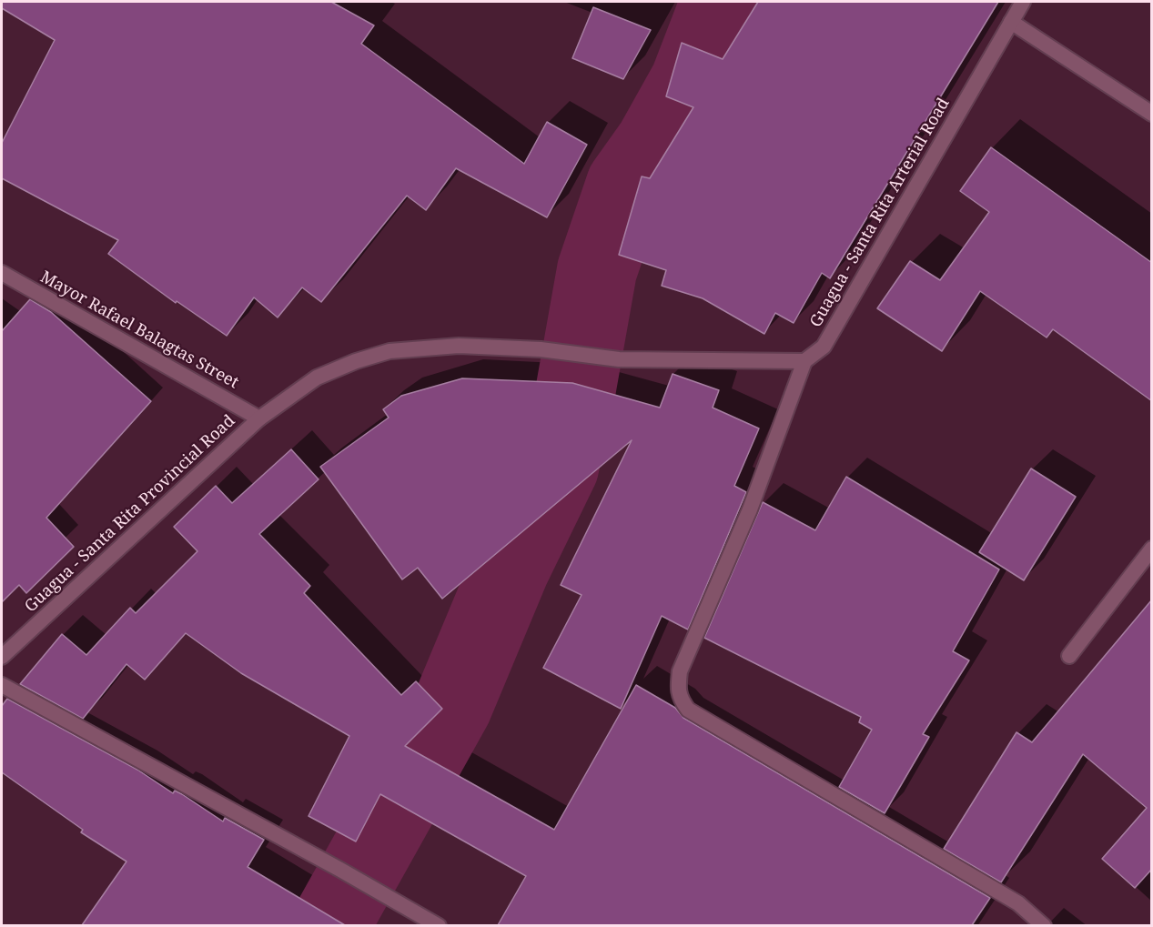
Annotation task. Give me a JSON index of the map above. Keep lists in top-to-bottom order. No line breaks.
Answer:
{"streets":{"street":["Guagua - Santa Rita Arterial Road","Mayor Rafael Balagtas Street","Guagua - Santa Rita Provincial Road"]},"crossings":[["Guagua - Santa Rita Arterial Road","Guagua - Santa Rita Provincial Road"],["Mayor Rafael Balagtas Street","Guagua - Santa Rita Provincial Road"]]}
